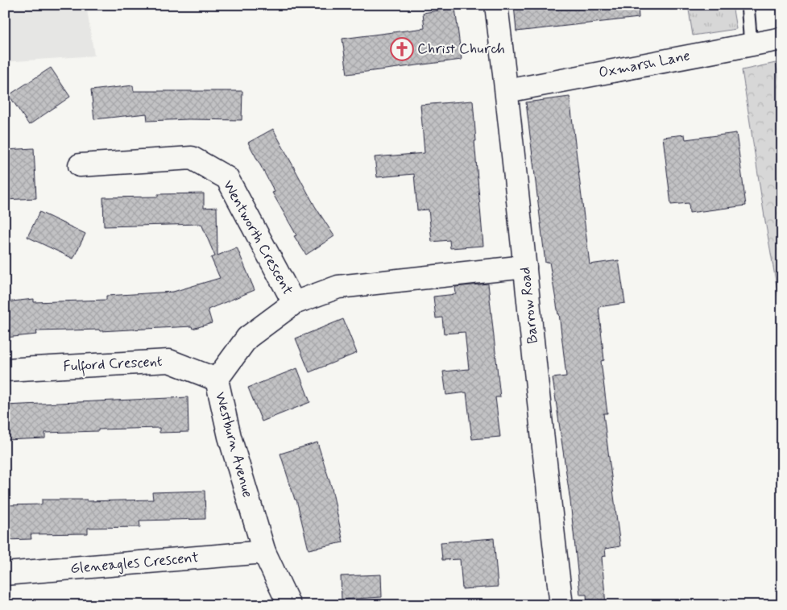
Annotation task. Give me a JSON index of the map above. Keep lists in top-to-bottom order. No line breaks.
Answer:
{"streets":{"street":["Oxmarsh Lane","Wentworth Crescent","Barrow Road","Fulford Crescent","Westburn Avenue","Gleneagles Crescent"]},"crossings":[["Oxmarsh Lane","Barrow Road"],["Wentworth Crescent","Westburn Avenue"],["Barrow Road","Westburn Avenue"],["Fulford Crescent","Westburn Avenue"],["Westburn Avenue","Gleneagles Crescent"]],"places":{"church":["Christ Church"]}}
